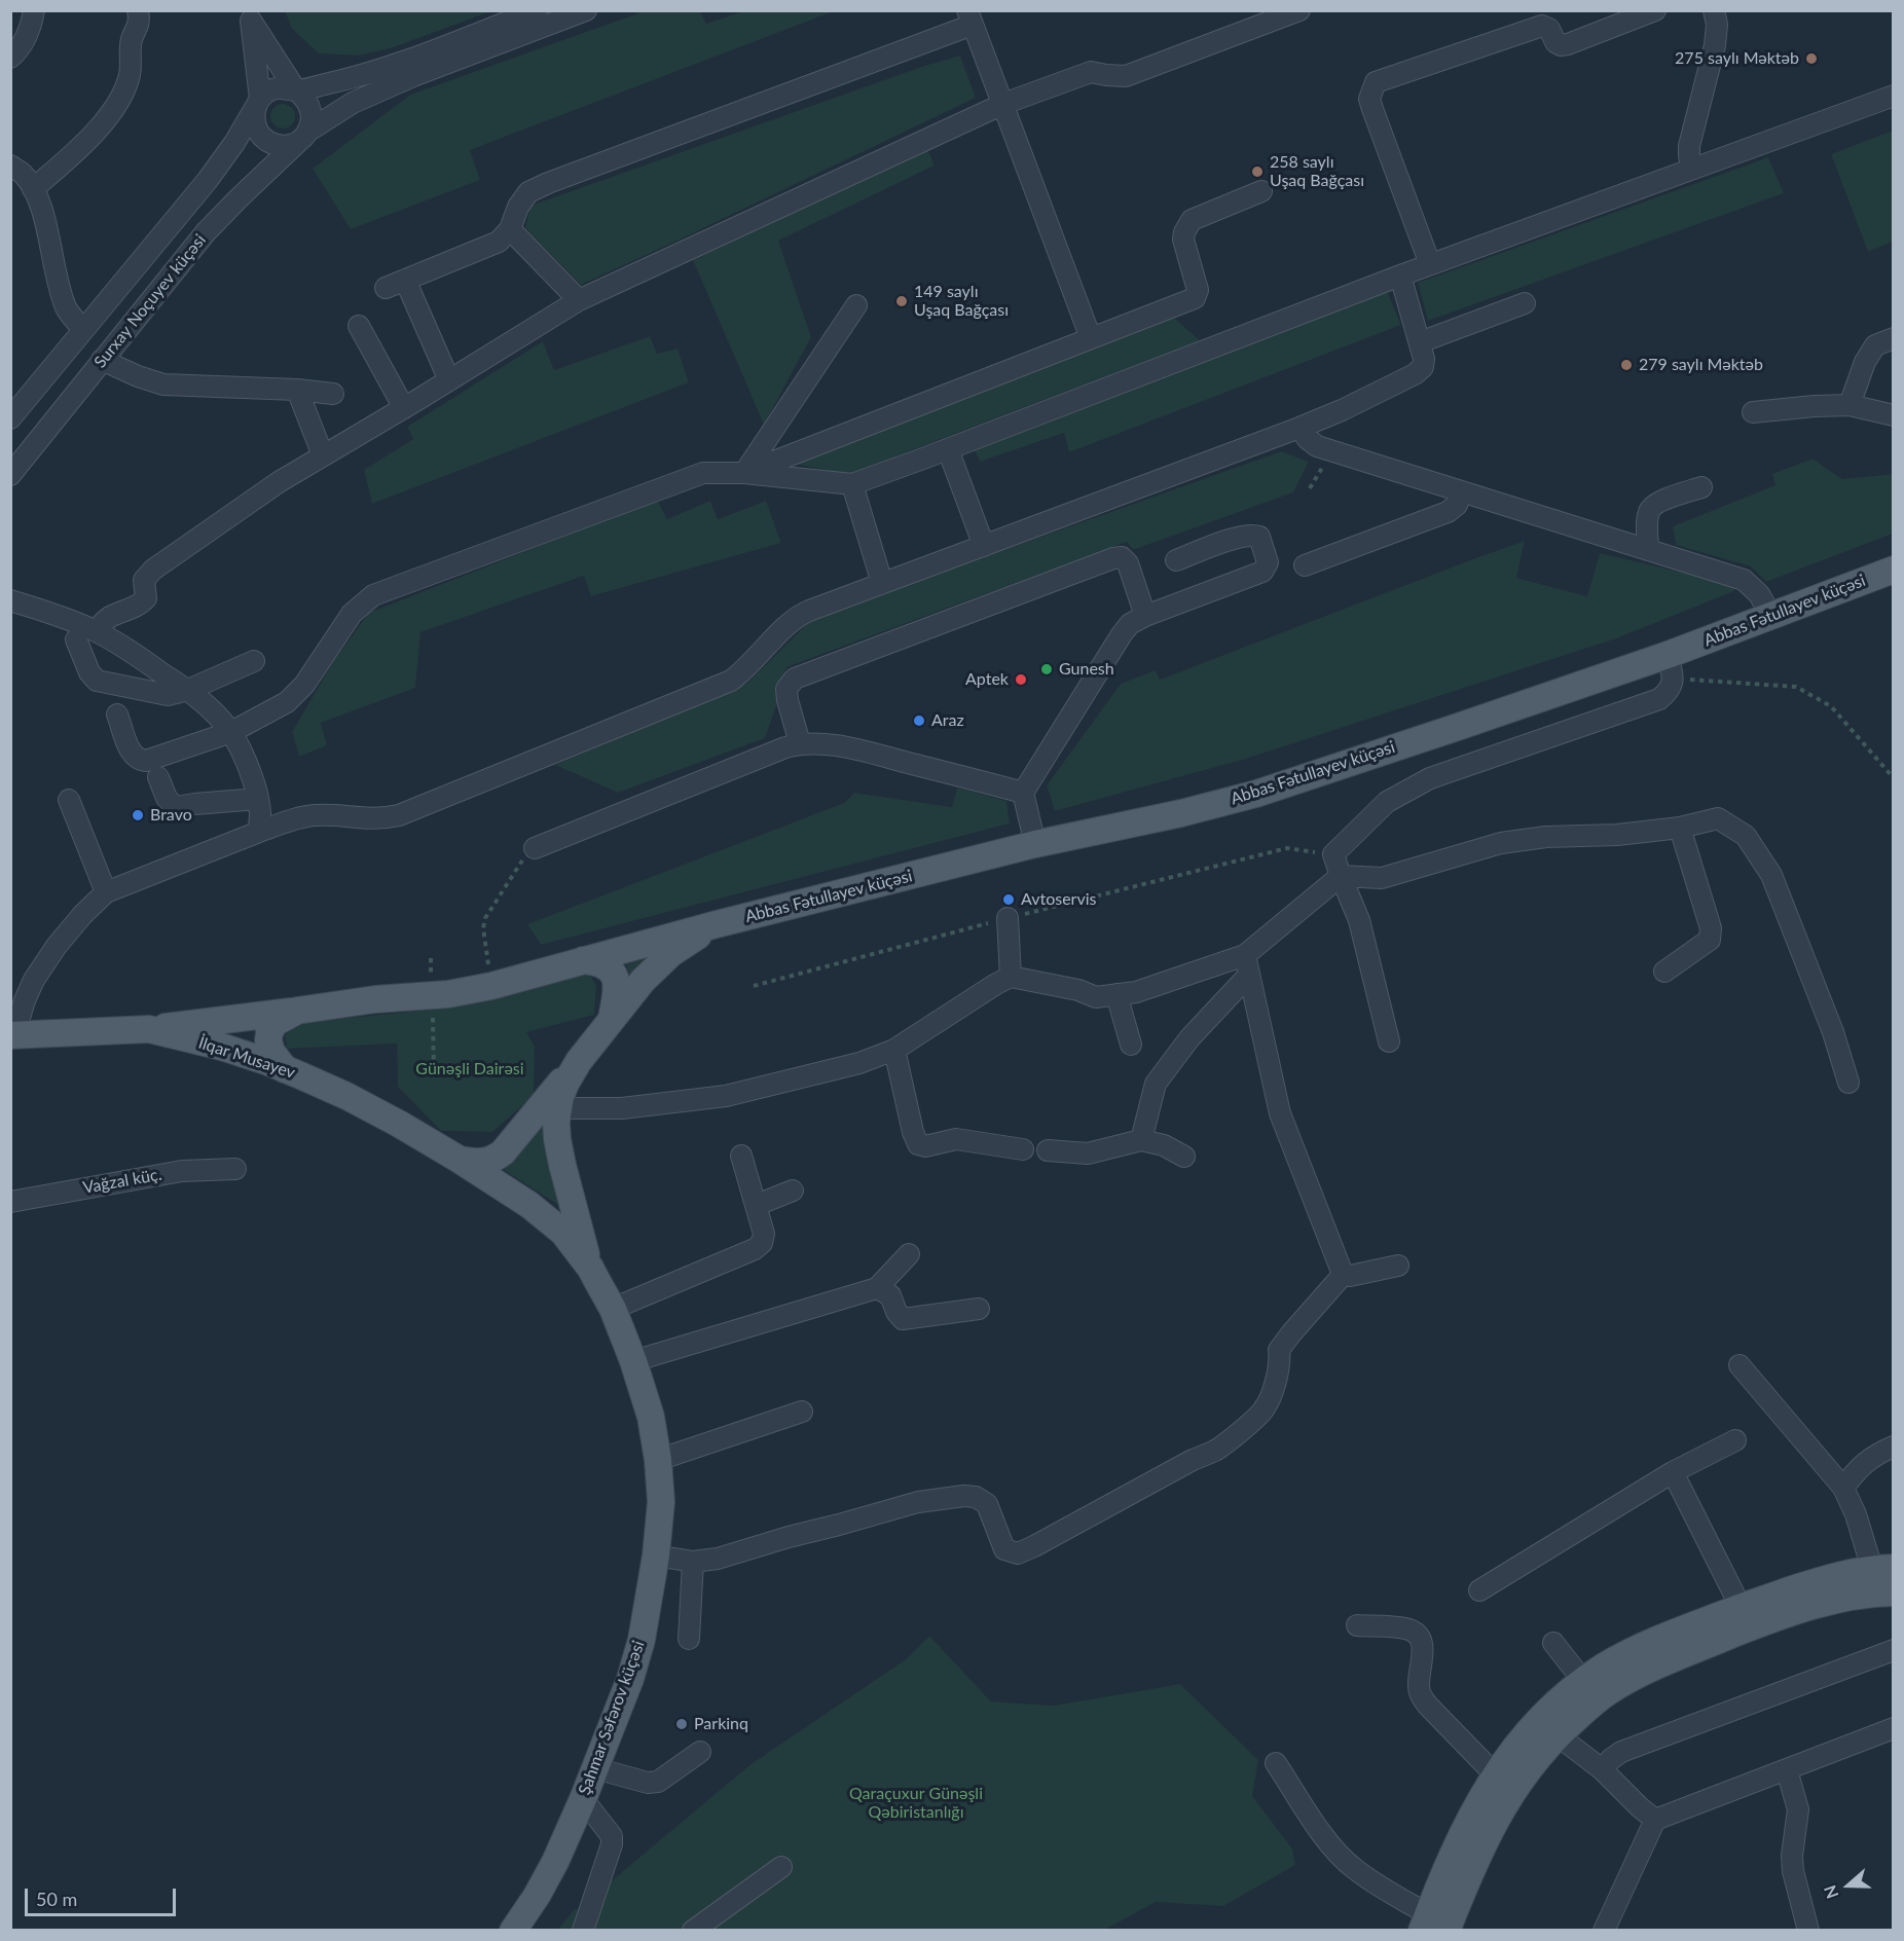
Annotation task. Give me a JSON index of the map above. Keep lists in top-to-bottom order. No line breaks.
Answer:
{"streets":{"main road":["Abbas Fətullayev küçəsi","İlqar Musayev","Şahmar Səfərov küçəsi"],"street":["Surxay Noçuyev küçəsi","Vağzal küç."]},"crossings":[["Abbas Fətullayev küçəsi","İlqar Musayev"],["İlqar Musayev","Şahmar Səfərov küçəsi"]],"parks":["Günəşli Dairəsi","Qaraçuxur Günəşli Qəbiristanlığı"],"places":["275 saylı Məktəb","258 saylı Uşaq Bağçası","149 saylı Uşaq Bağçası","279 saylı Məktəb","Gunesh","Aptek","Araz","Bravo","Avtoservis","Parkinq"],"scale_bar":"50 m","north":"left"}
